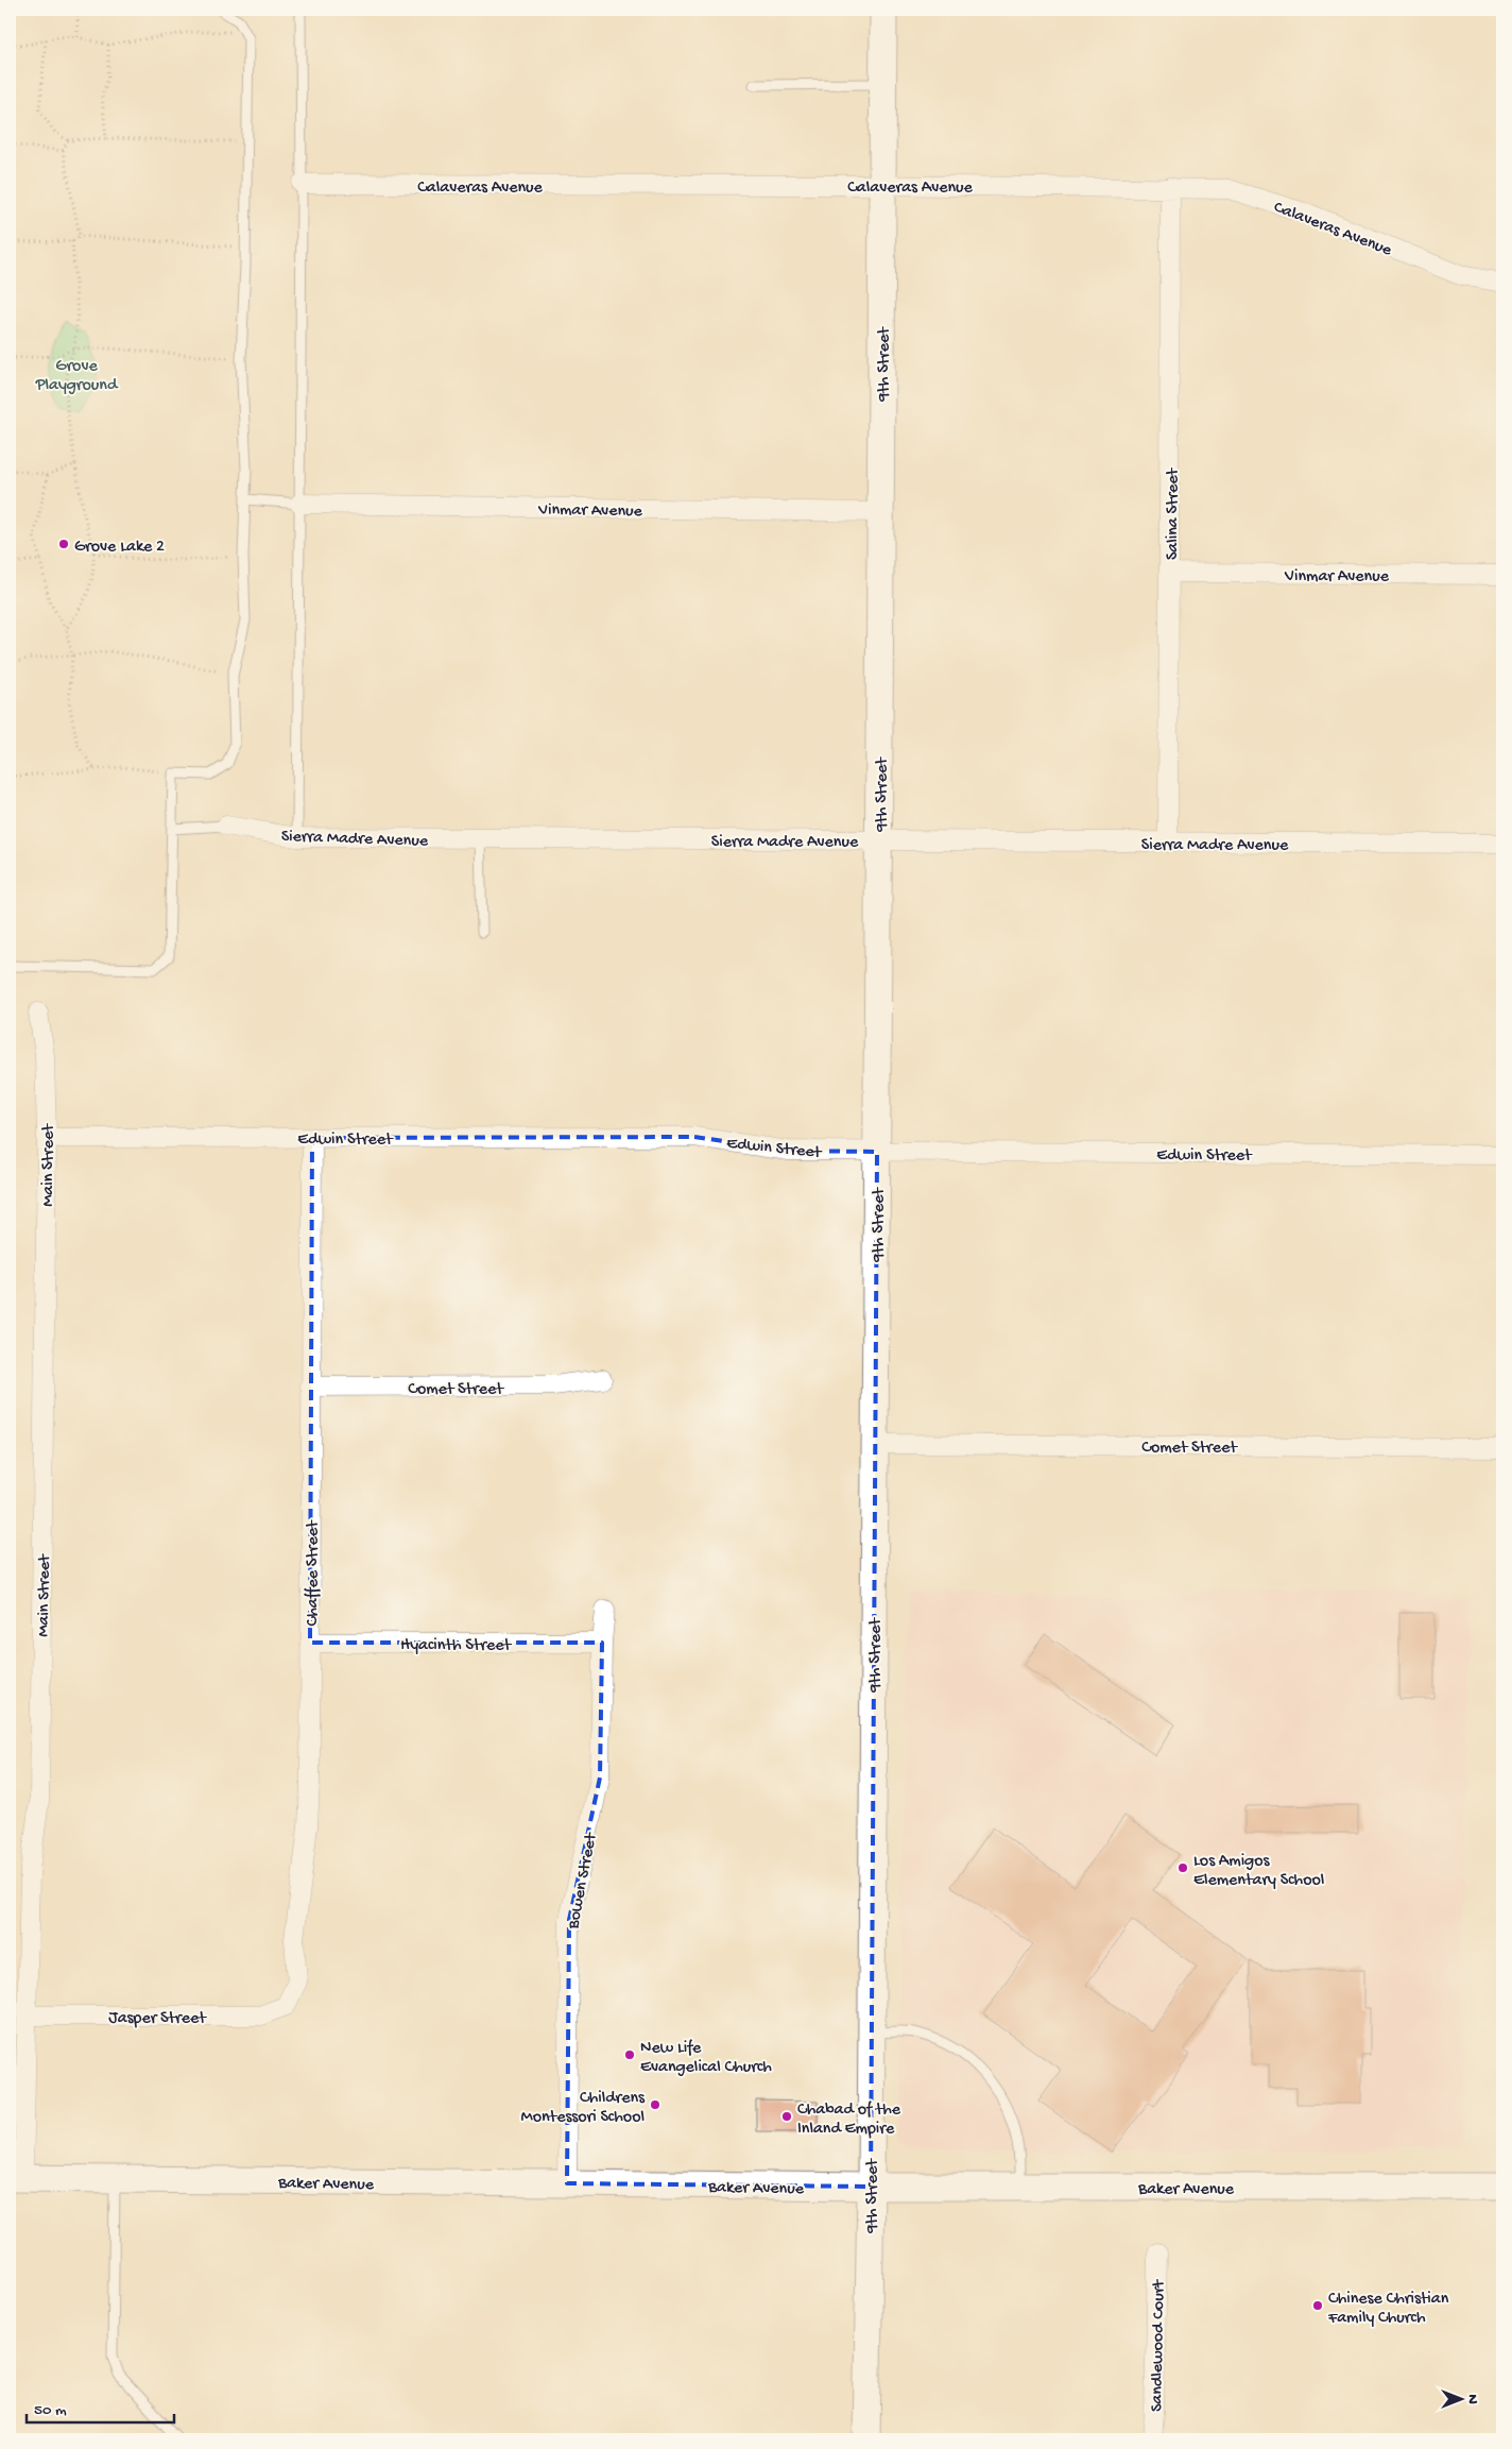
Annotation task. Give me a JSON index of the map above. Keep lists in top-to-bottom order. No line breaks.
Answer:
{"streets":{"street":["Calaveras Avenue","9th Street","Vinmar Avenue","Salina Street","Sierra Madre Avenue","Edwin Street","Main Street","Comet Street","Chaffee Street","Hyacinth Street","Bowen Street","Jasper Street","Baker Avenue","Sandlewood Court"]},"crossings":[["Calaveras Avenue","9th Street"],["Calaveras Avenue","Salina Street"],["9th Street","Vinmar Avenue"],["9th Street","Sierra Madre Avenue"],["9th Street","Edwin Street"],["9th Street","Comet Street"],["9th Street","Baker Avenue"],["Vinmar Avenue","Salina Street"],["Salina Street","Sierra Madre Avenue"],["Edwin Street","Main Street"],["Edwin Street","Chaffee Street"],["Main Street","Jasper Street"],["Main Street","Baker Avenue"],["Comet Street","Chaffee Street"],["Chaffee Street","Hyacinth Street"],["Chaffee Street","Jasper Street"],["Hyacinth Street","Bowen Street"],["Bowen Street","Baker Avenue"]],"parks":["Grove Playground"],"places":["Grove Lake 2","Los Amigos Elementary School","New Life Evangelical Church","Childrens Montessori School","Chabad of the Inland Empire","Chinese Christian Family Church"],"scale_bar":"50 m","north":"right"}
